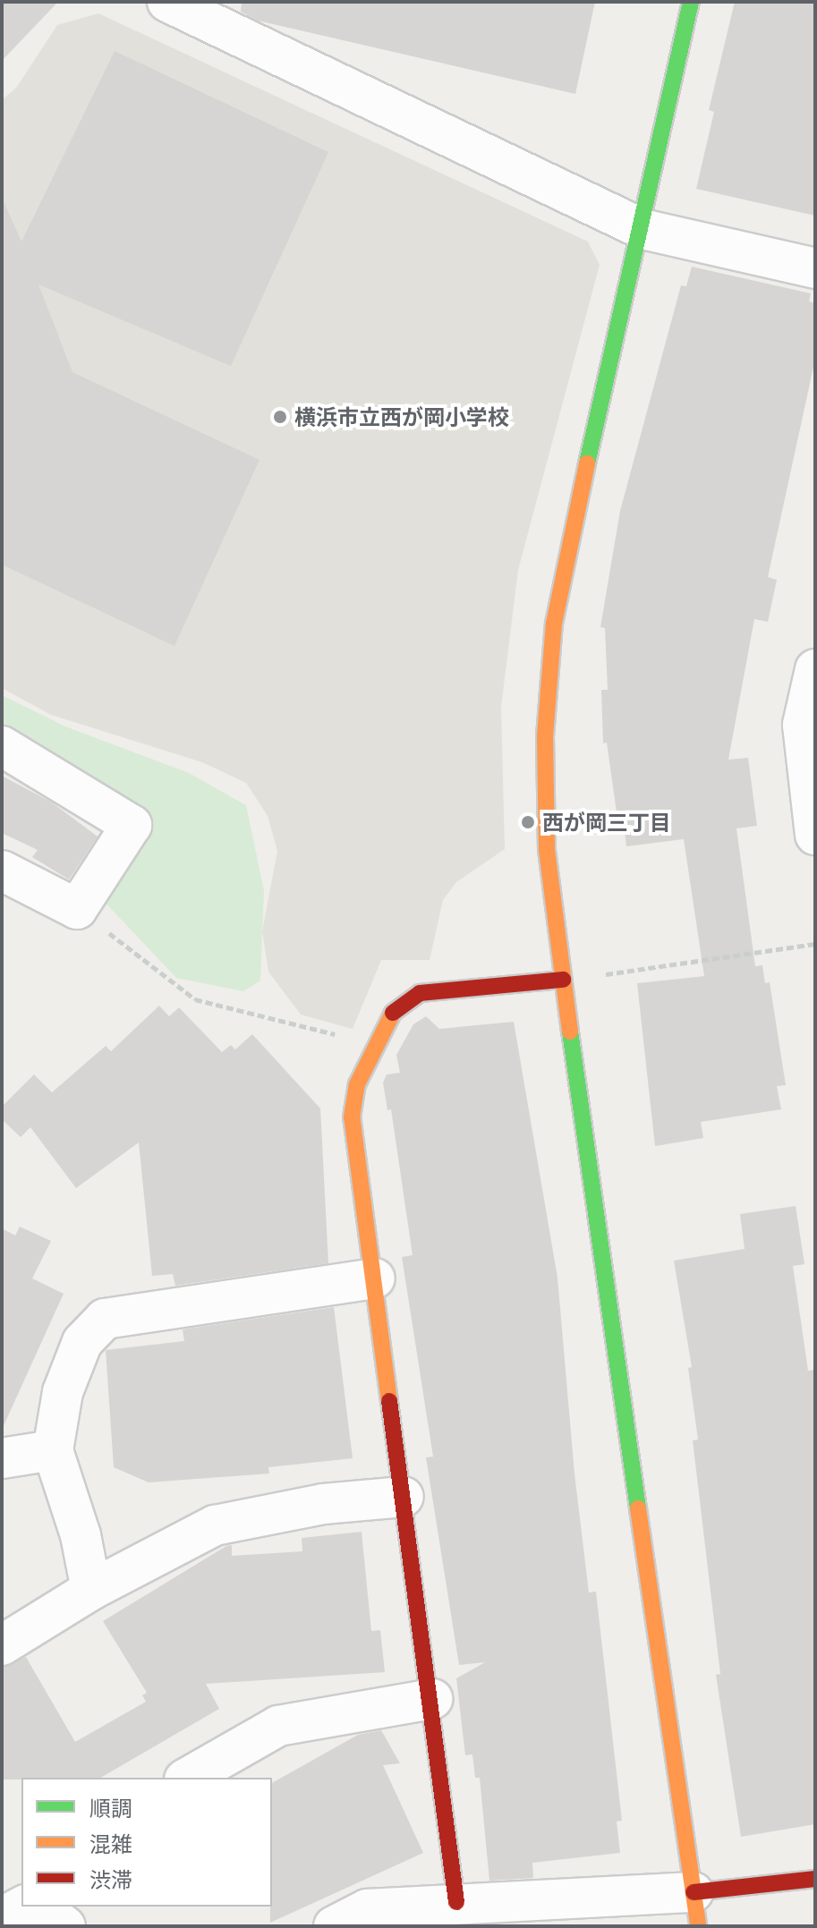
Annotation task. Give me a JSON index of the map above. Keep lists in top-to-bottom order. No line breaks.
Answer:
{"places":["横浜市立西が岡小学校","西が岡三丁目"],"legend":["順調","混雑","渋滞"]}
